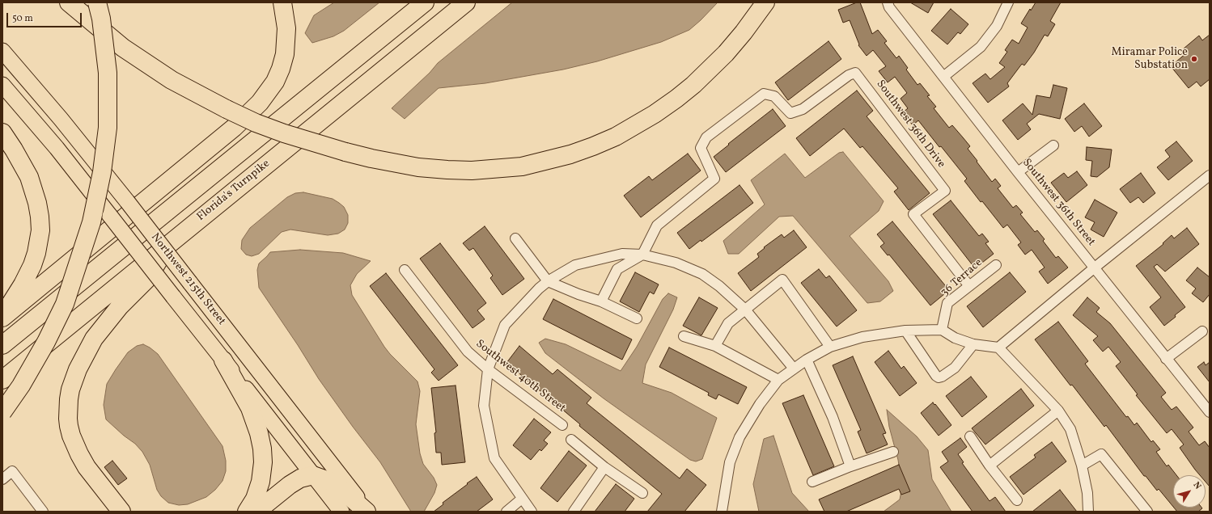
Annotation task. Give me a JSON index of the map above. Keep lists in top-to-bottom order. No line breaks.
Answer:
{"streets":{"highway":["Florida's Turnpike"],"main road":["Northwest 215th Street"],"street":["Southwest 36th Drive","Southwest 36th Street","36 Terrace","Southwest 40th Street"]},"crossings":[["Southwest 36th Drive","36 Terrace"]],"places":["Miramar Police Substation"],"scale_bar":"50 m","north":"top right"}
